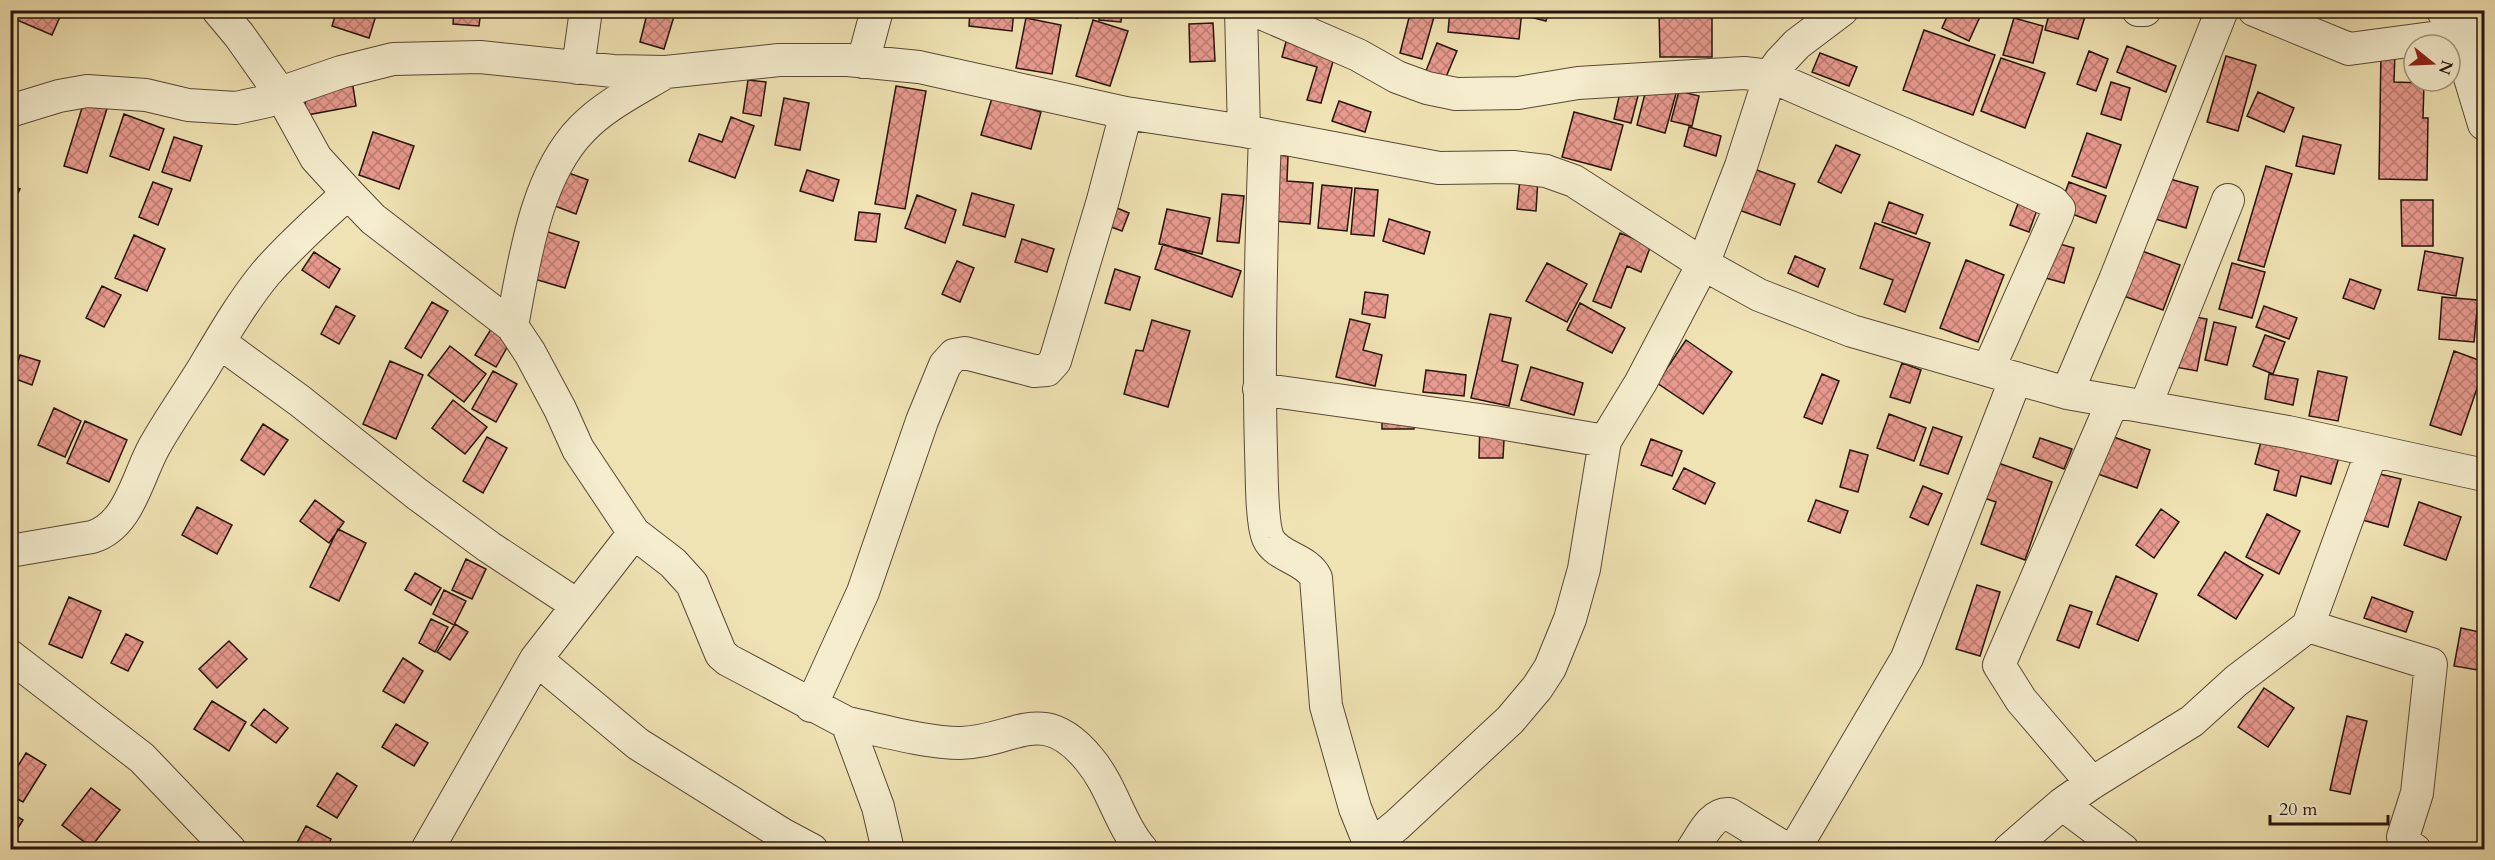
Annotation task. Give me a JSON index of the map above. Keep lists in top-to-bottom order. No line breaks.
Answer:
{"scale_bar":"20 m","north":"right"}
